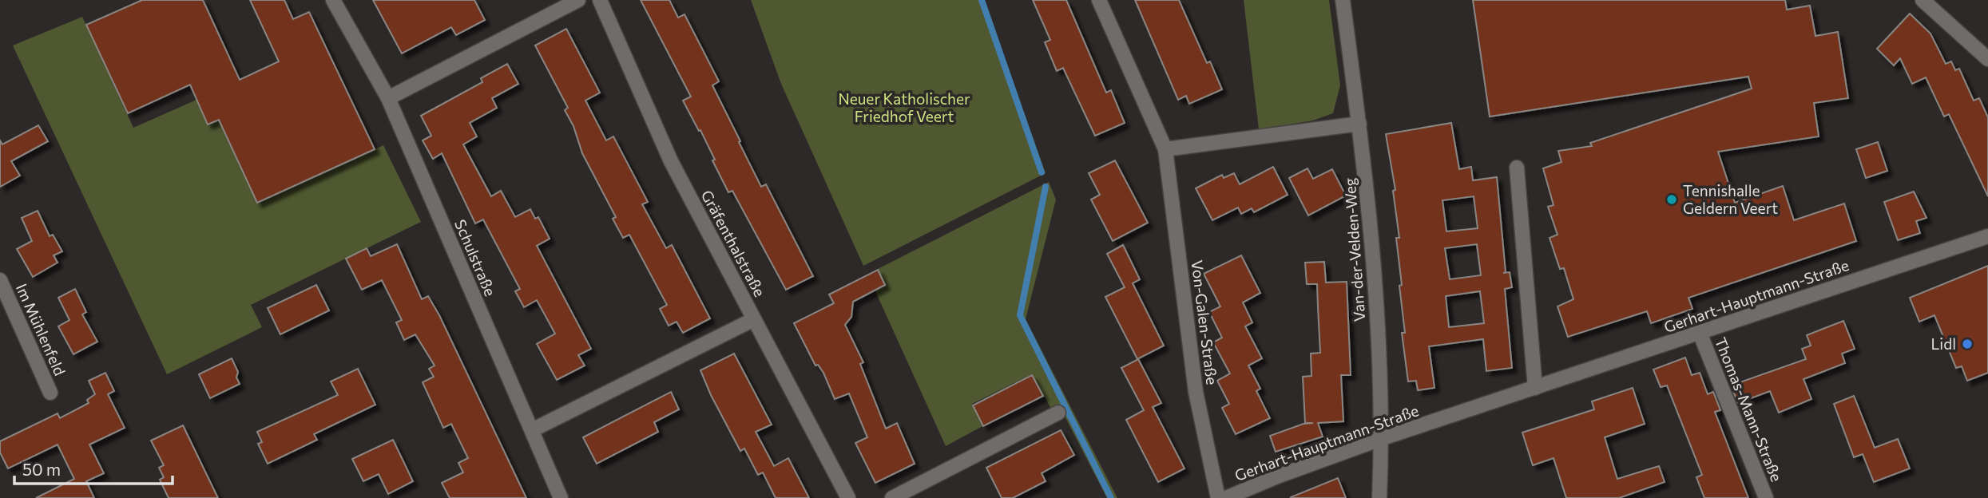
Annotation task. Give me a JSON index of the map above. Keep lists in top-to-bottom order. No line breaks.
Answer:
{"streets":{"street":["Gräfenthalstraße","Van-der-Velden-Weg","Schulstraße","Gerhart-Hauptmann-Straße","Von-Galen-Straße","Im Mühlenfeld","Thomas-Mann-Straße"]},"crossings":[["Van-der-Velden-Weg","Gerhart-Hauptmann-Straße"],["Gerhart-Hauptmann-Straße","Thomas-Mann-Straße"]],"parks":["Neuer Katholischer Friedhof Veert"],"places":["Tennishalle Geldern Veert","Lidl"],"scale_bar":"50 m"}
